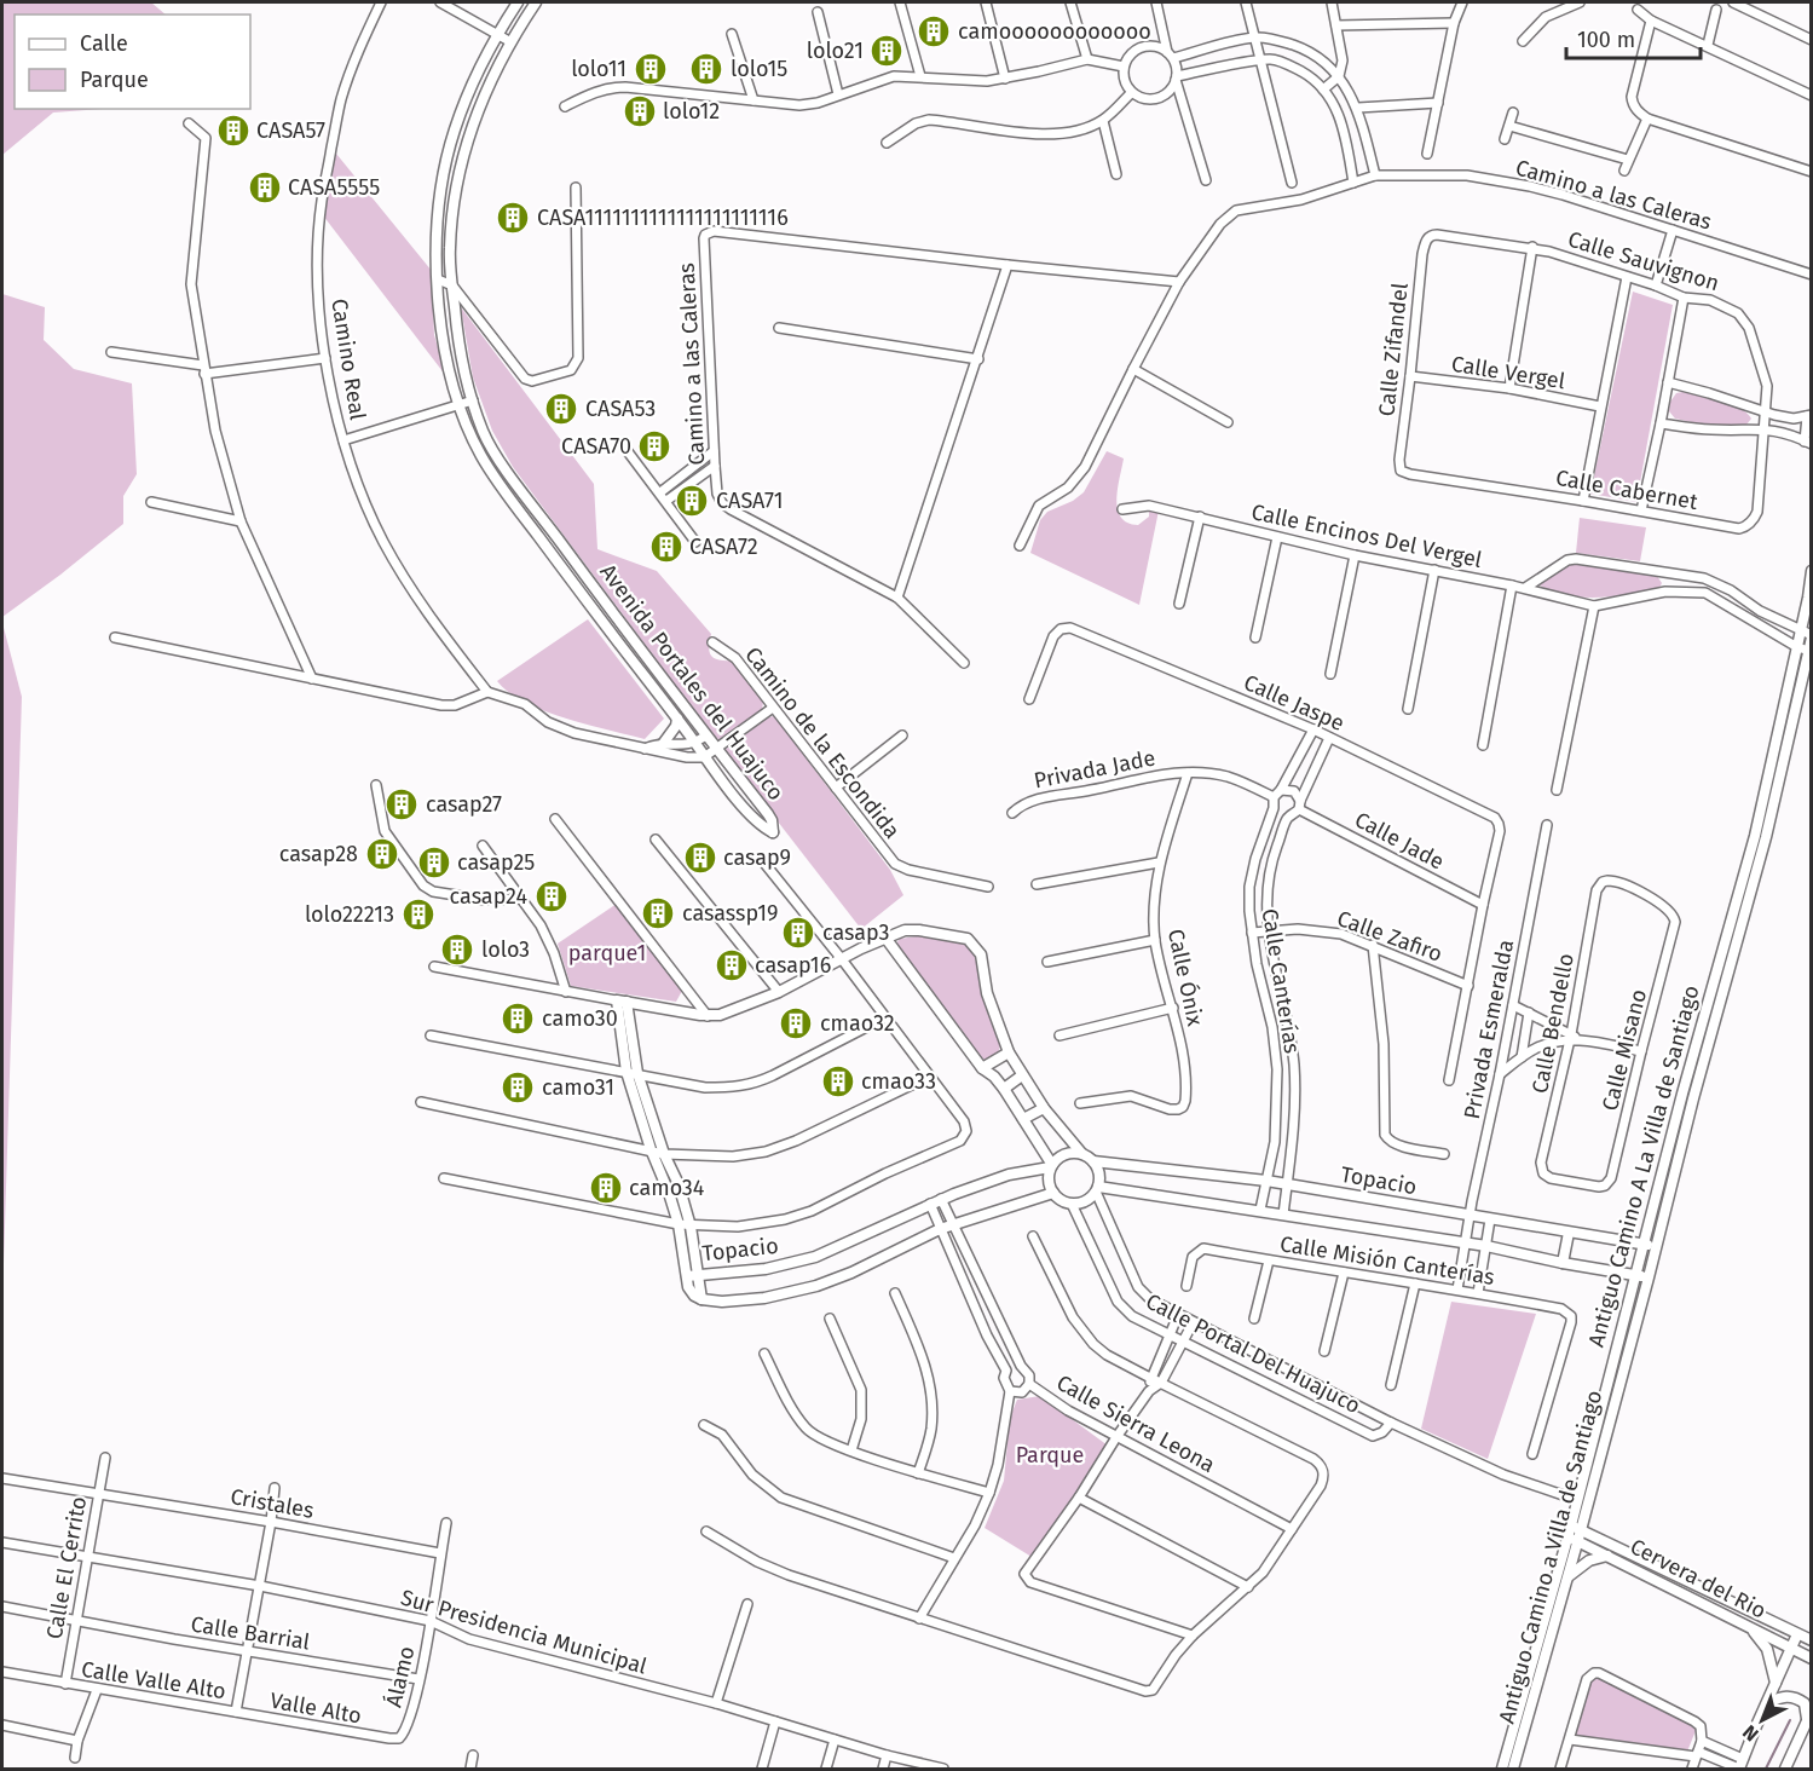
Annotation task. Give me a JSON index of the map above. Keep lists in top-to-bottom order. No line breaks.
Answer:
{"streets":{"street":["Camino a las Caleras","Calle Sauvignon","Calle Zifandel","Camino Real","Calle Vergel","Calle Cabernet","Calle Encinos Del Vergel","Avenida Portales del Huajuco","Calle Jaspe","Camino de la Escondida","Privada Jade","Calle Jade","Calle Zafiro","Calle Ónix","Calle Canterías","Calle Bendello","Privada Esmeralda","Calle Misano","Antiguo Camino A La Villa de Santiago","Topacio","Calle Misión Canterías","Calle Portal Del Huajuco","Calle Sierra Leona","Cristales","Antiguo Camino a Villa de Santiago","Calle El Cerrito","Cervera del Rio","Sur Presidencia Municipal","Calle Barrial","Álamo","Calle Valle Alto","Valle Alto"]},"crossings":[["Calle Sauvignon","Calle Zifandel"],["Calle Sauvignon","Calle Cabernet"],["Calle Zifandel","Calle Vergel"],["Calle Zifandel","Calle Cabernet"],["Calle Encinos Del Vergel","Antiguo Camino A La Villa de Santiago"],["Calle Encinos Del Vergel","Antiguo Camino a Villa de Santiago"],["Calle Jaspe","Calle Jade"],["Calle Jaspe","Calle Canterías"],["Privada Jade","Calle Jade"],["Privada Jade","Calle Ónix"],["Calle Jade","Calle Ónix"],["Calle Jade","Calle Canterías"],["Calle Zafiro","Calle Canterías"],["Calle Canterías","Topacio"],["Calle Bendello","Calle Misano"],["Privada Esmeralda","Topacio"],["Privada Esmeralda","Calle Misión Canterías"],["Antiguo Camino A La Villa de Santiago","Topacio"],["Antiguo Camino A La Villa de Santiago","Calle Portal Del Huajuco"],["Antiguo Camino A La Villa de Santiago","Antiguo Camino a Villa de Santiago"],["Antiguo Camino A La Villa de Santiago","Cervera del Rio"],["Topacio","Calle Portal Del Huajuco"],["Topacio","Calle Sierra Leona"],["Topacio","Antiguo Camino a Villa de Santiago"],["Cristales","Calle El Cerrito"],["Cristales","Álamo"],["Antiguo Camino a Villa de Santiago","Cervera del Rio"],["Calle El Cerrito","Sur Presidencia Municipal"],["Calle El Cerrito","Calle Barrial"],["Calle El Cerrito","Calle Valle Alto"],["Sur Presidencia Municipal","Álamo"],["Calle Barrial","Álamo"],["Álamo","Valle Alto"],["Calle Valle Alto","Valle Alto"]],"parks":["parque1","Parque"],"places":{"building":["camoooooooooooo","lolo21","lolo11","lolo15","lolo12","CASA57","CASA5555","CASA1111111111111111111116","CASA53","CASA70","CASA71","CASA72","casap27","casap28","casap9","casap25","casap24","casassp19","lolo22213","casap3","lolo3","casap16","camo30","cmao32","cmao33","camo31","camo34"]},"legend":["Calle","Parque"],"scale_bar":"100 m","north":"bottom left"}
